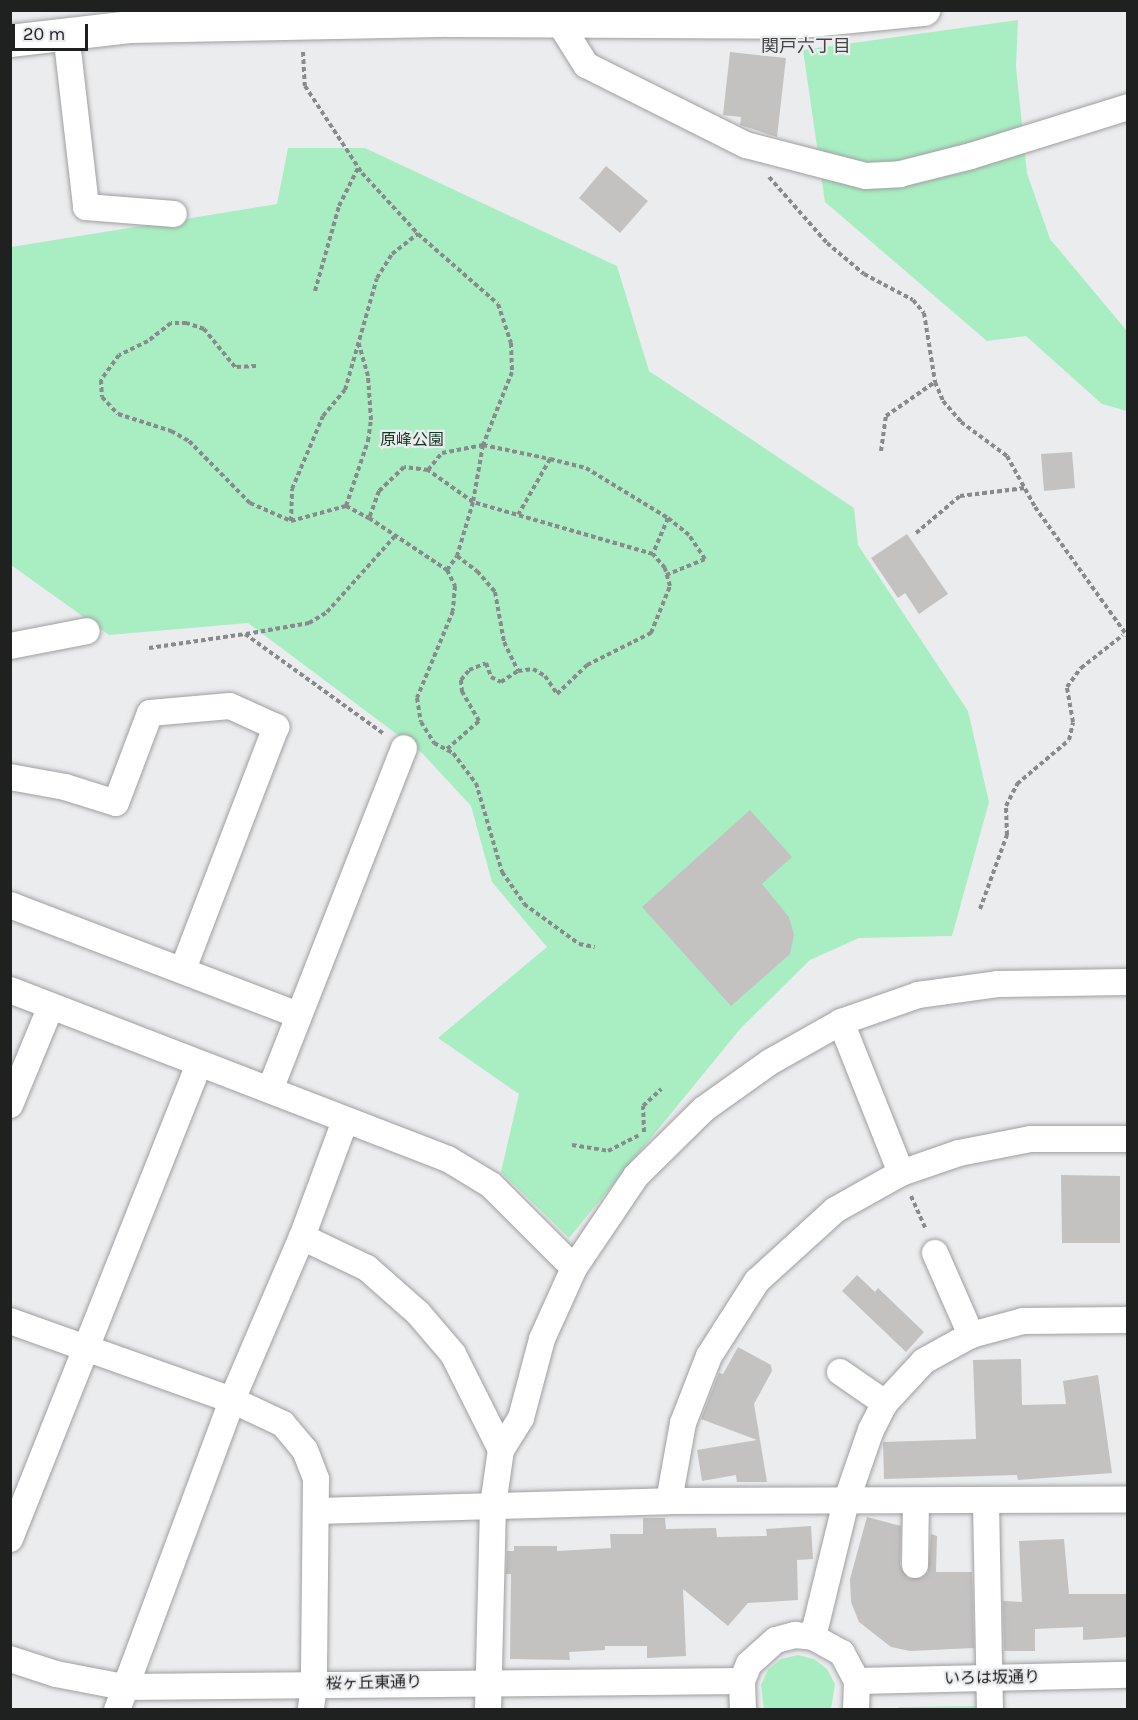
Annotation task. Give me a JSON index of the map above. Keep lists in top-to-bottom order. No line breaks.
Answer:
{"streets":{"street":["いろは坂通り","桜ヶ丘東通り"]},"districts":["関戸六丁目"],"parks":["原峰公園"],"scale_bar":"20 m"}
